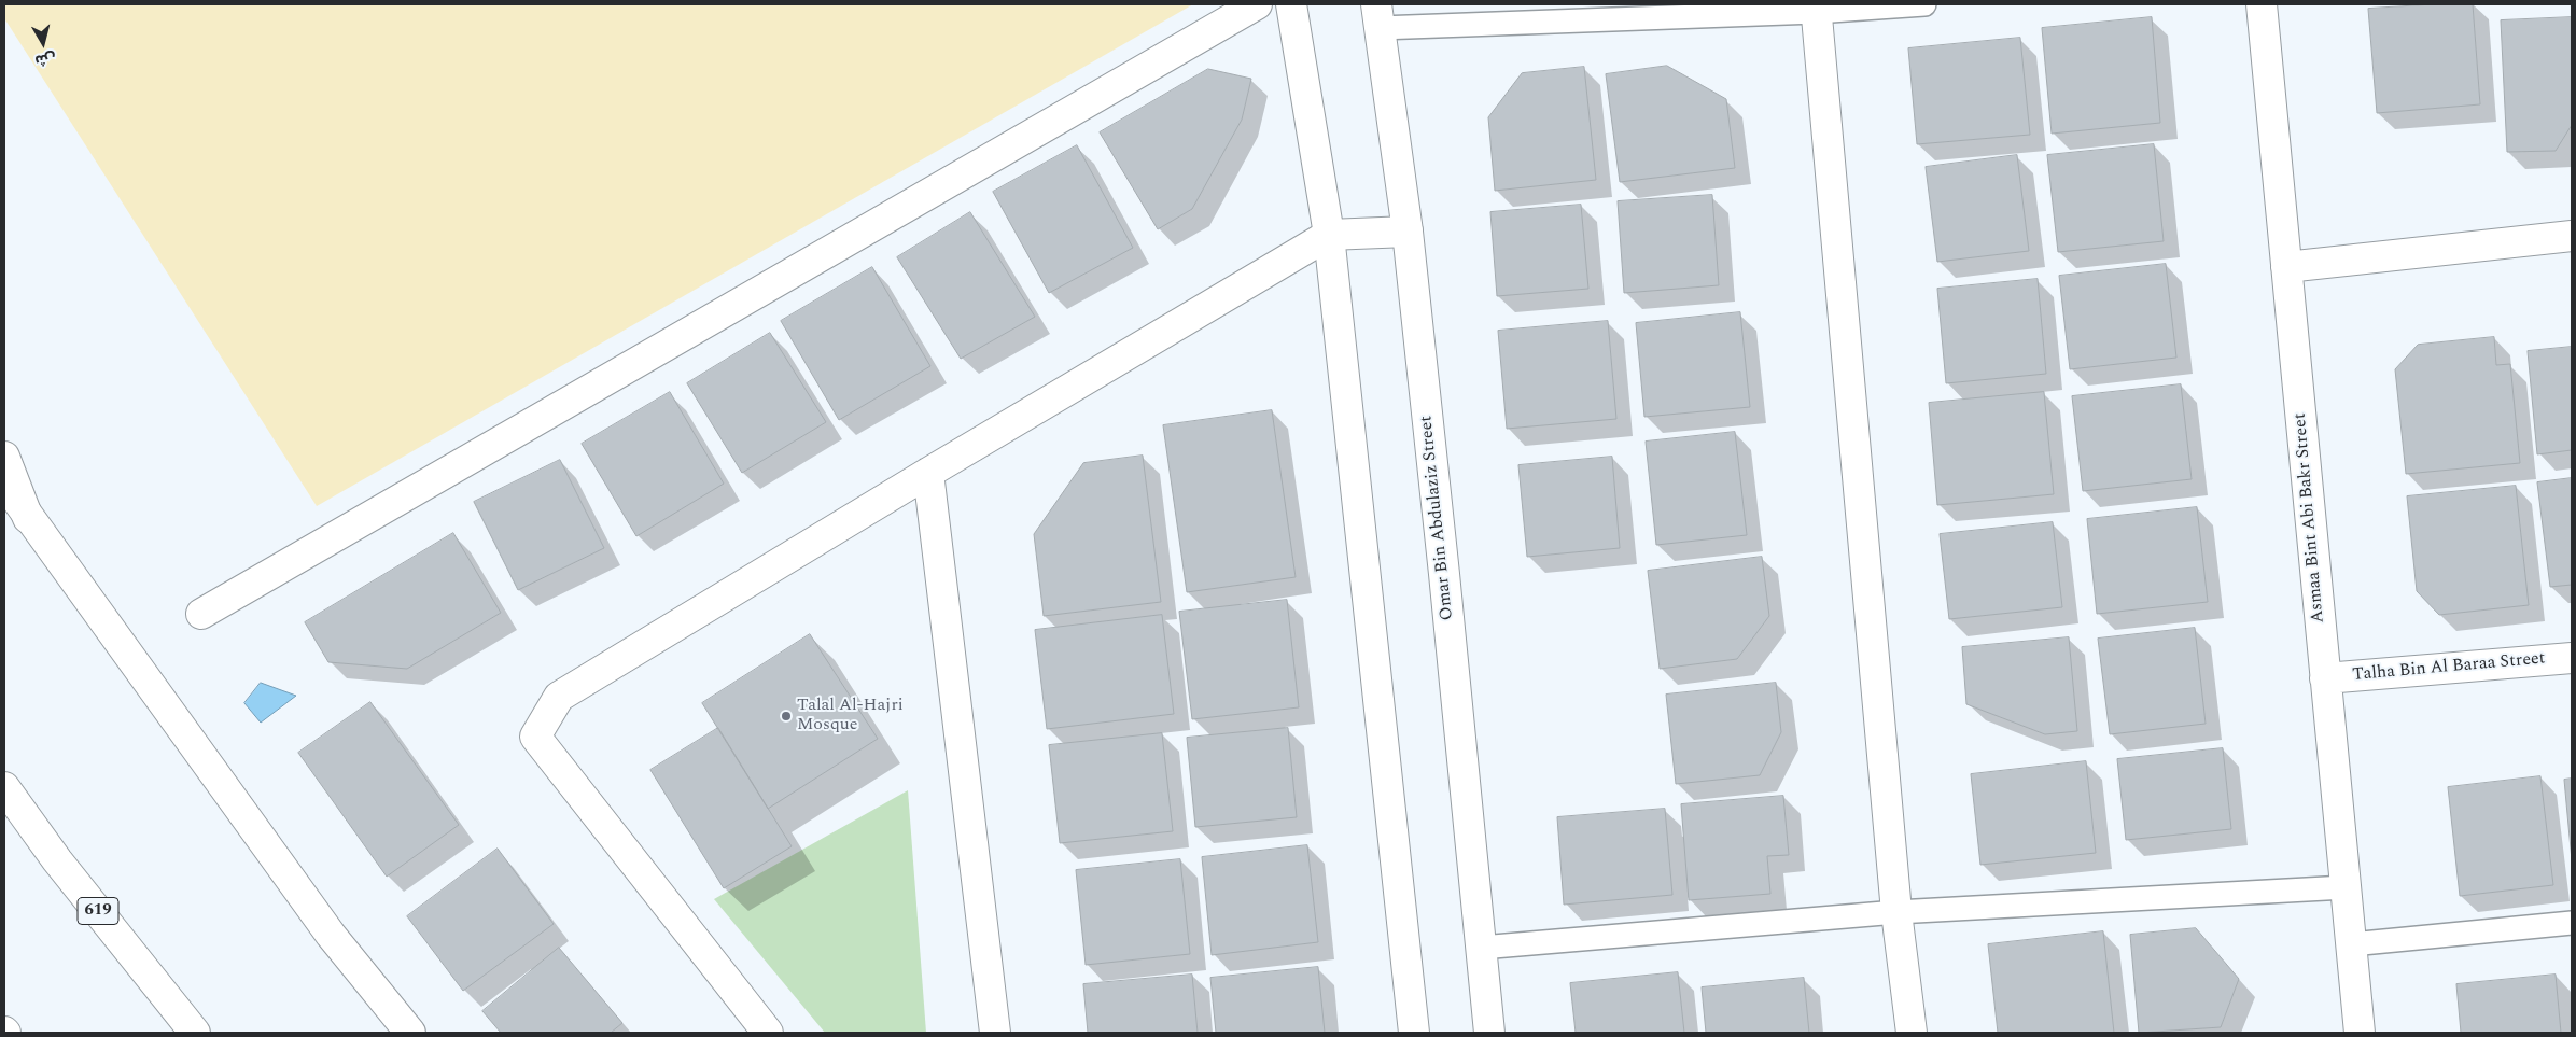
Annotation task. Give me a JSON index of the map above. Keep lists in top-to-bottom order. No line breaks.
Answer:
{"streets":{"main road":["Omar Bin Abdulaziz Street","Asmaa Bint Abi Bakr Street","Talha Bin Al Baraa Street","619"]},"crossings":[["Asmaa Bint Abi Bakr Street","Talha Bin Al Baraa Street"]],"places":["Talal Al-Hajri Mosque"],"north":"bottom"}
